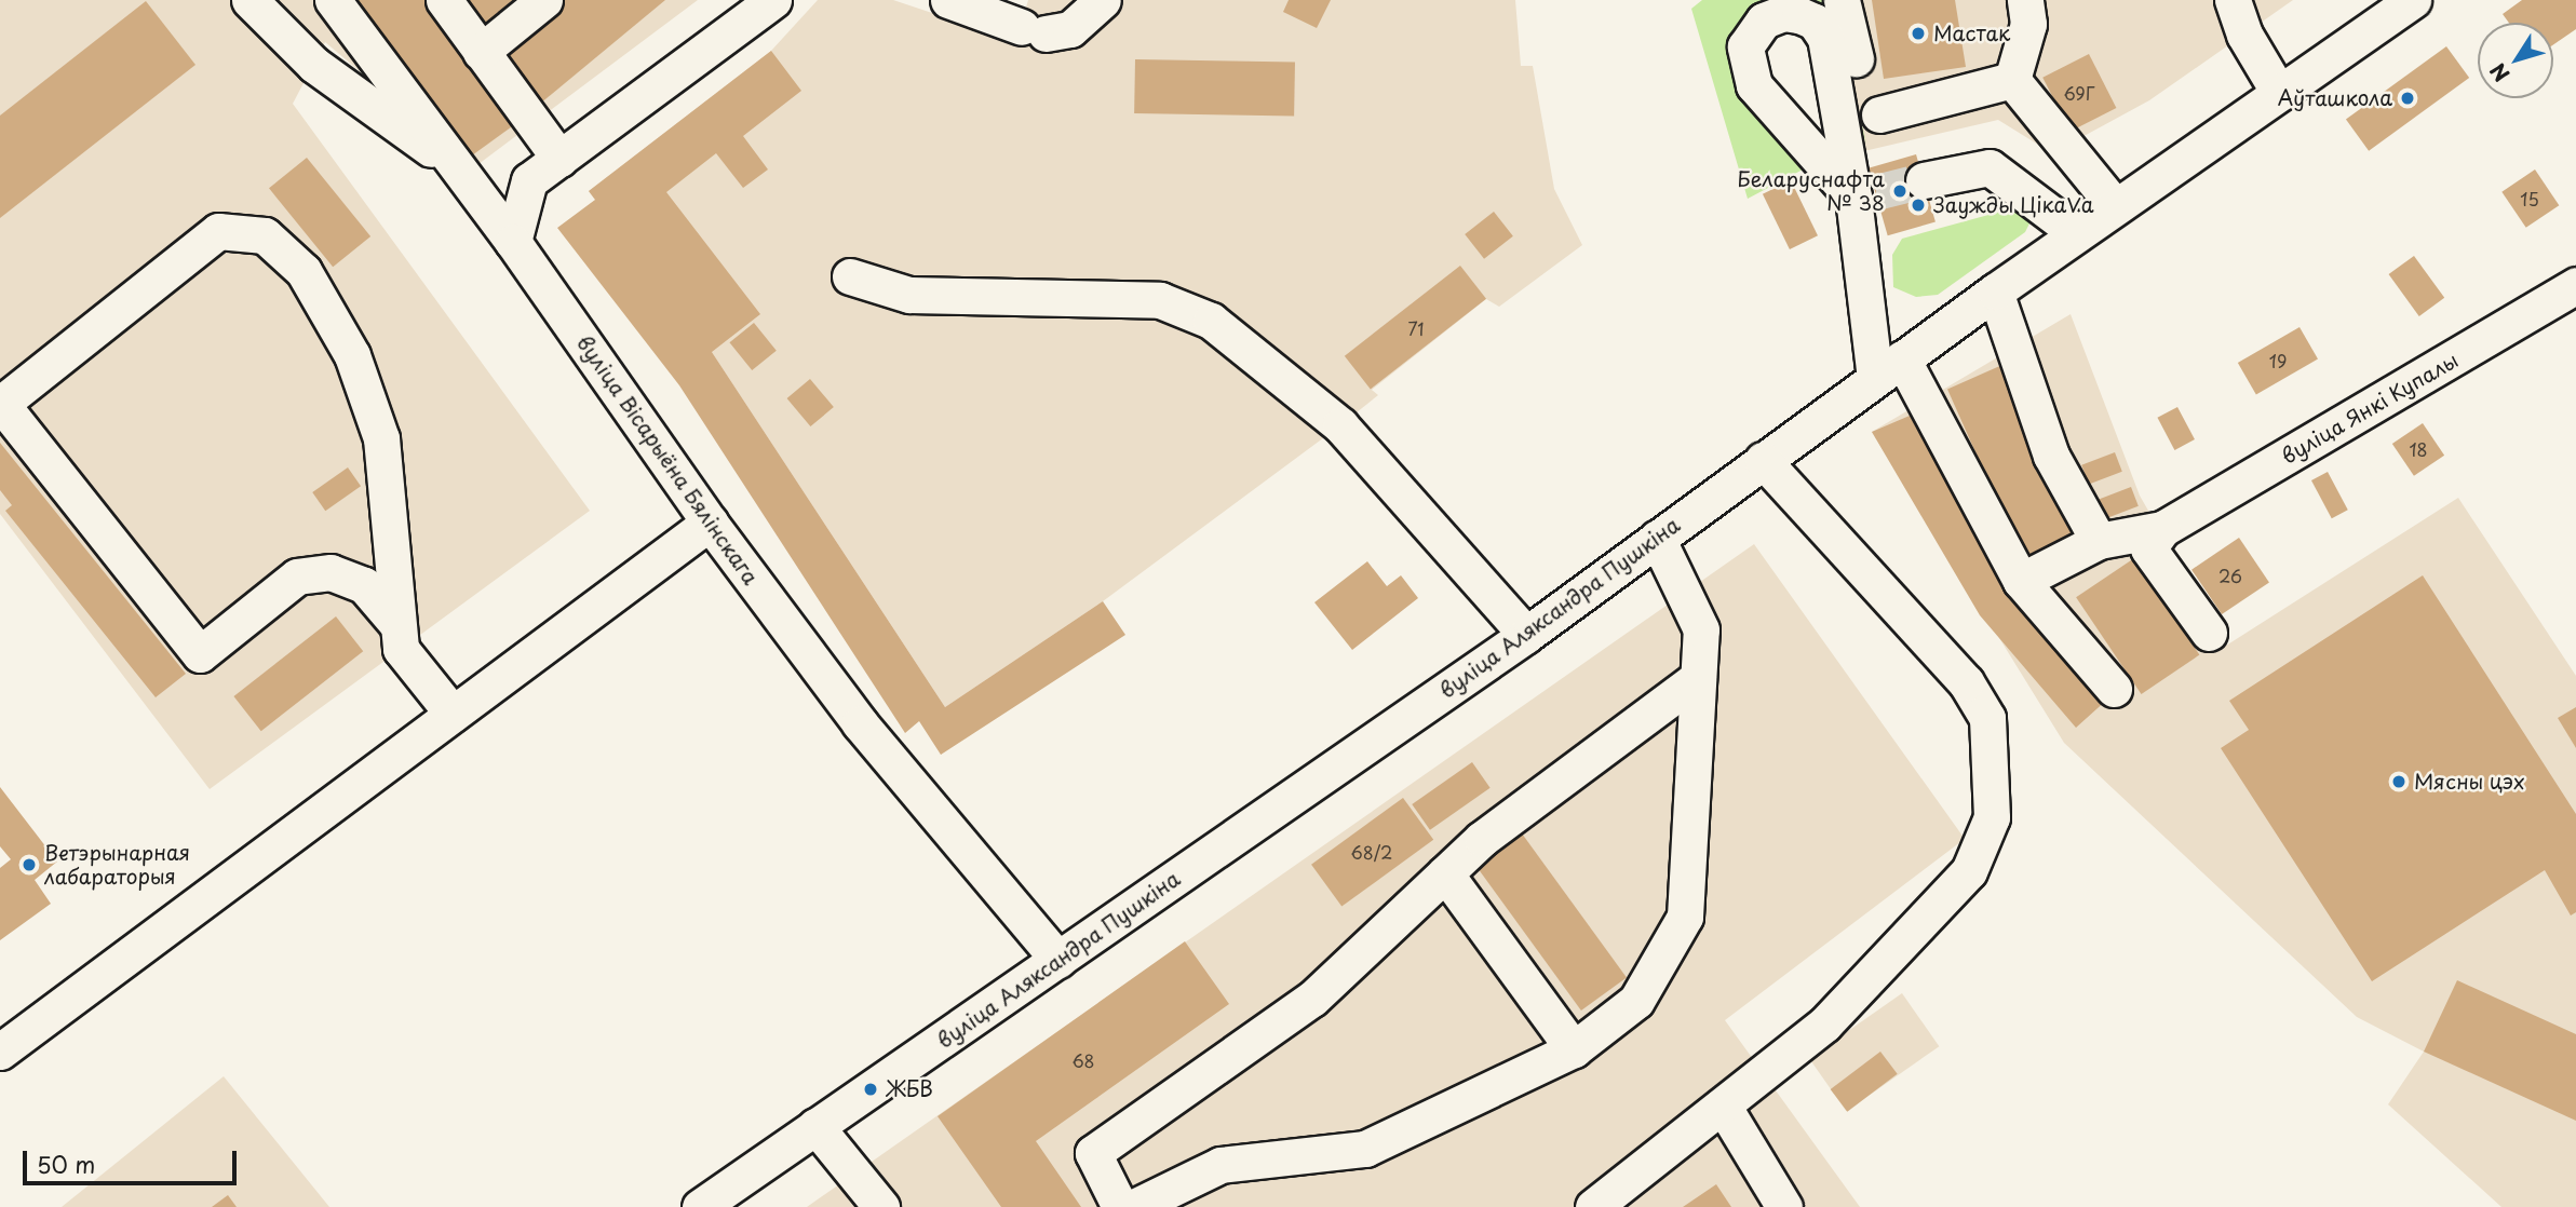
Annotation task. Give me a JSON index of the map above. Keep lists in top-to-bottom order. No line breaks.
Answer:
{"streets":{"street":["вуліца Янкі Купалы","вуліца Вісарыёна Бялінскага","вуліца Аляксандра Пушкіна"]},"crossings":[["вуліца Вісарыёна Бялінскага","вуліца Аляксандра Пушкіна"]],"places":["Мастак","Аўташкола","Беларуснафта № 38","Заужды ЦікаVа","Мясны цэх","Ветэрынарная лабараторыя","ЖБВ"],"house_numbers":["69Г","15","71","19","18","26","68/2","68"],"scale_bar":"50 m","north":"bottom left"}
